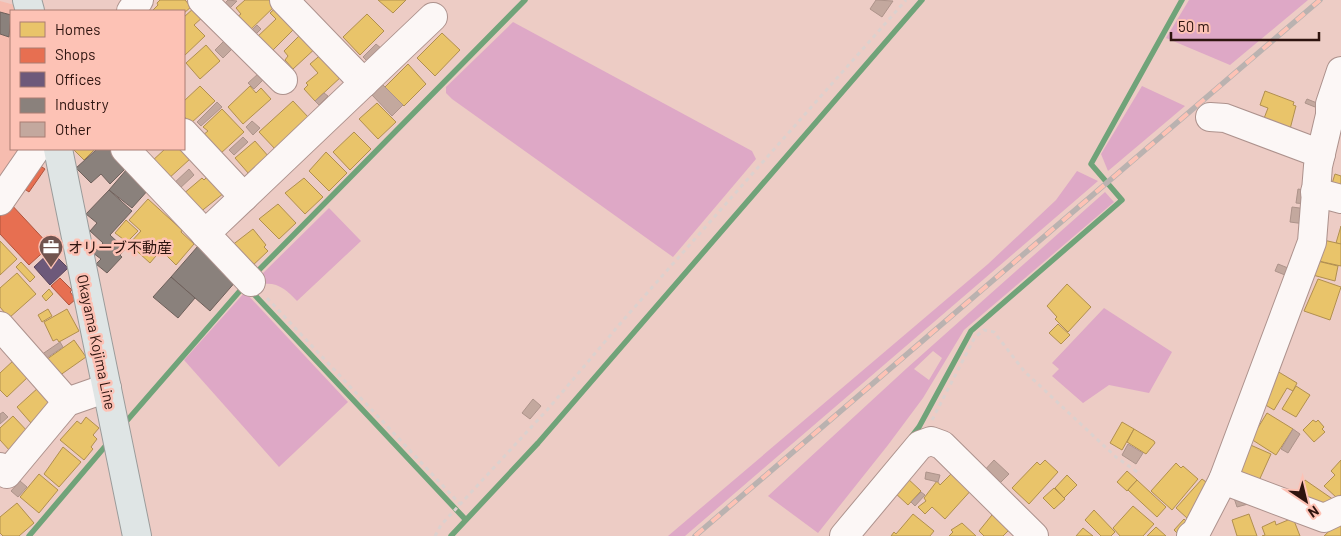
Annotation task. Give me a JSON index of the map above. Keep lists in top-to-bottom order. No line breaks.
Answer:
{"streets":{"main road":["Okayama Kojima Line"]},"places":{"office":["オリーブ不動産"]},"legend":["Homes","Shops","Offices","Industry","Other"],"scale_bar":"50 m","north":"bottom right"}
